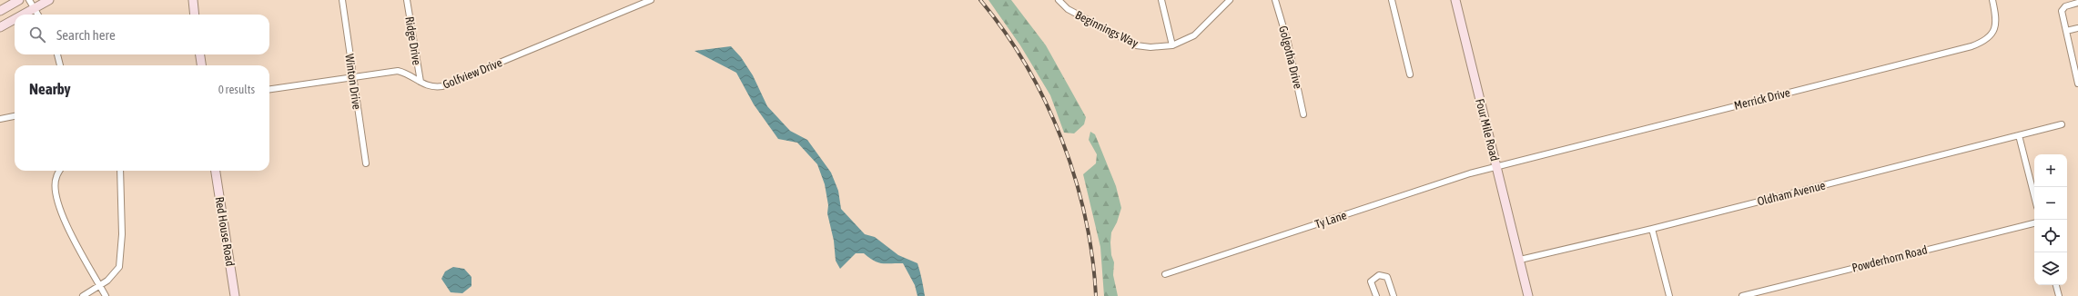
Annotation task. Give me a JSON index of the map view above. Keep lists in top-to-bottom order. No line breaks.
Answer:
{"streets":{"street":["Beginnings Way","Ridge Drive","Golgotha Drive","Golfview Drive","Winton Drive","Merrick Drive","Four Mile Road","Oldham Avenue","Ty Lane","Red House Road","Powderhorn Road"]},"crossings":[["Ridge Drive","Golfview Drive"],["Golfview Drive","Winton Drive"],["Merrick Drive","Four Mile Road"],["Merrick Drive","Ty Lane"],["Four Mile Road","Oldham Avenue"],["Four Mile Road","Ty Lane"]],"page":{"search":"Search here","heading":["Nearby","0 results"],"map_buttons":["+","−"]}}
